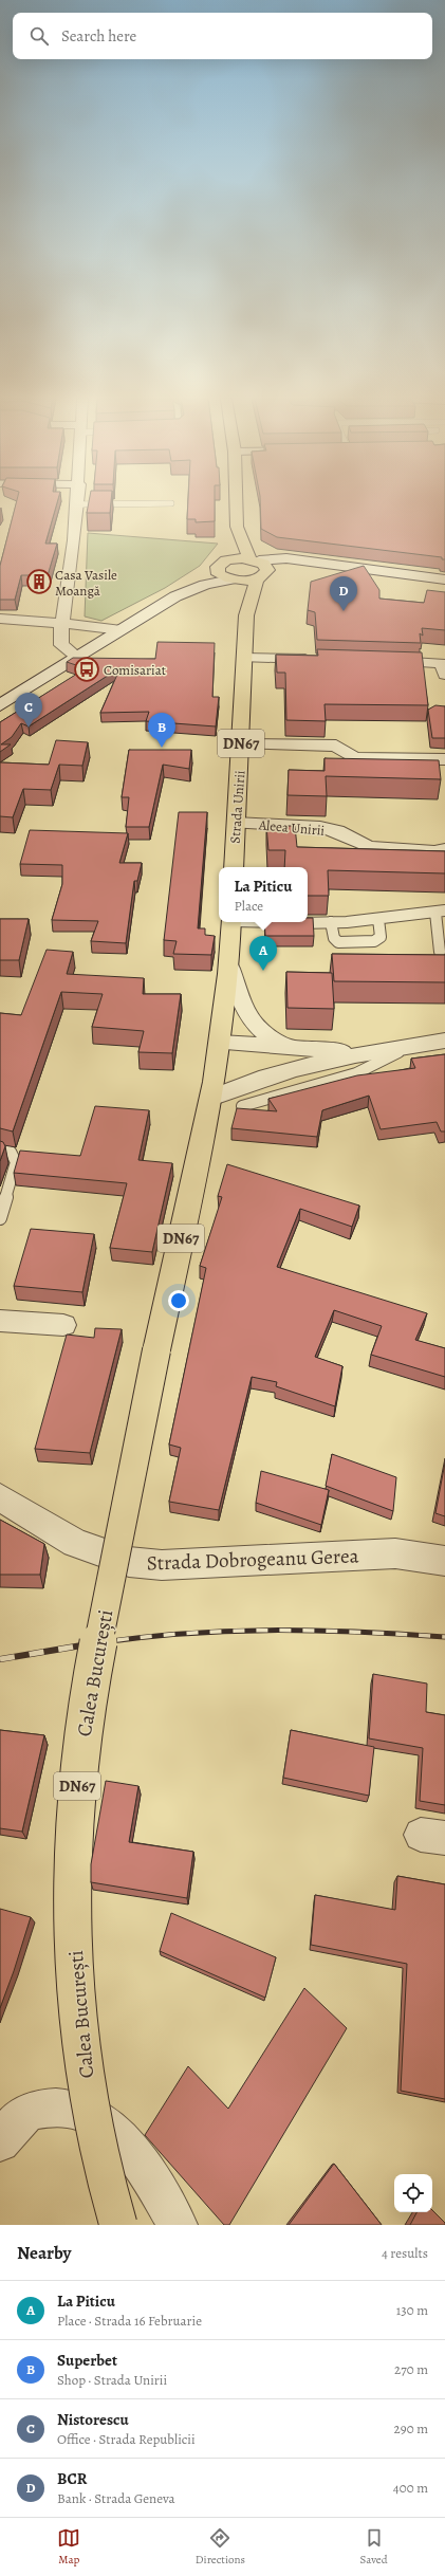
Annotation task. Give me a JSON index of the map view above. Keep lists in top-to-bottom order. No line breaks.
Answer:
{"streets":{"main road":["DN67","Strada Unirii","Calea București"],"street":["Aleea Unirii","Strada Dobrogeanu Gerea"]},"crossings":[["DN67","Calea București"],["Strada Unirii","Aleea Unirii"]],"places":{"building":["Casa Vasile Moangă"],"bus stop":["Comisariat"]},"page":{"search":"Search here","pins":["D","C","B","A"],"popup":["La Piticu","Place"],"heading":["Nearby","4 results"],"list":[{"mark":"A","name":"La Piticu","note":"Place · Strada 16 Februarie","value":"130 m"},{"mark":"B","name":"Superbet","note":"Shop · Strada Unirii","value":"270 m"},{"mark":"C","name":"Nistorescu","note":"Office · Strada Republicii","value":"290 m"},{"mark":"D","name":"BCR","note":"Bank · Strada Geneva","value":"400 m"}],"nav":["Map","Directions","Saved"]}}
